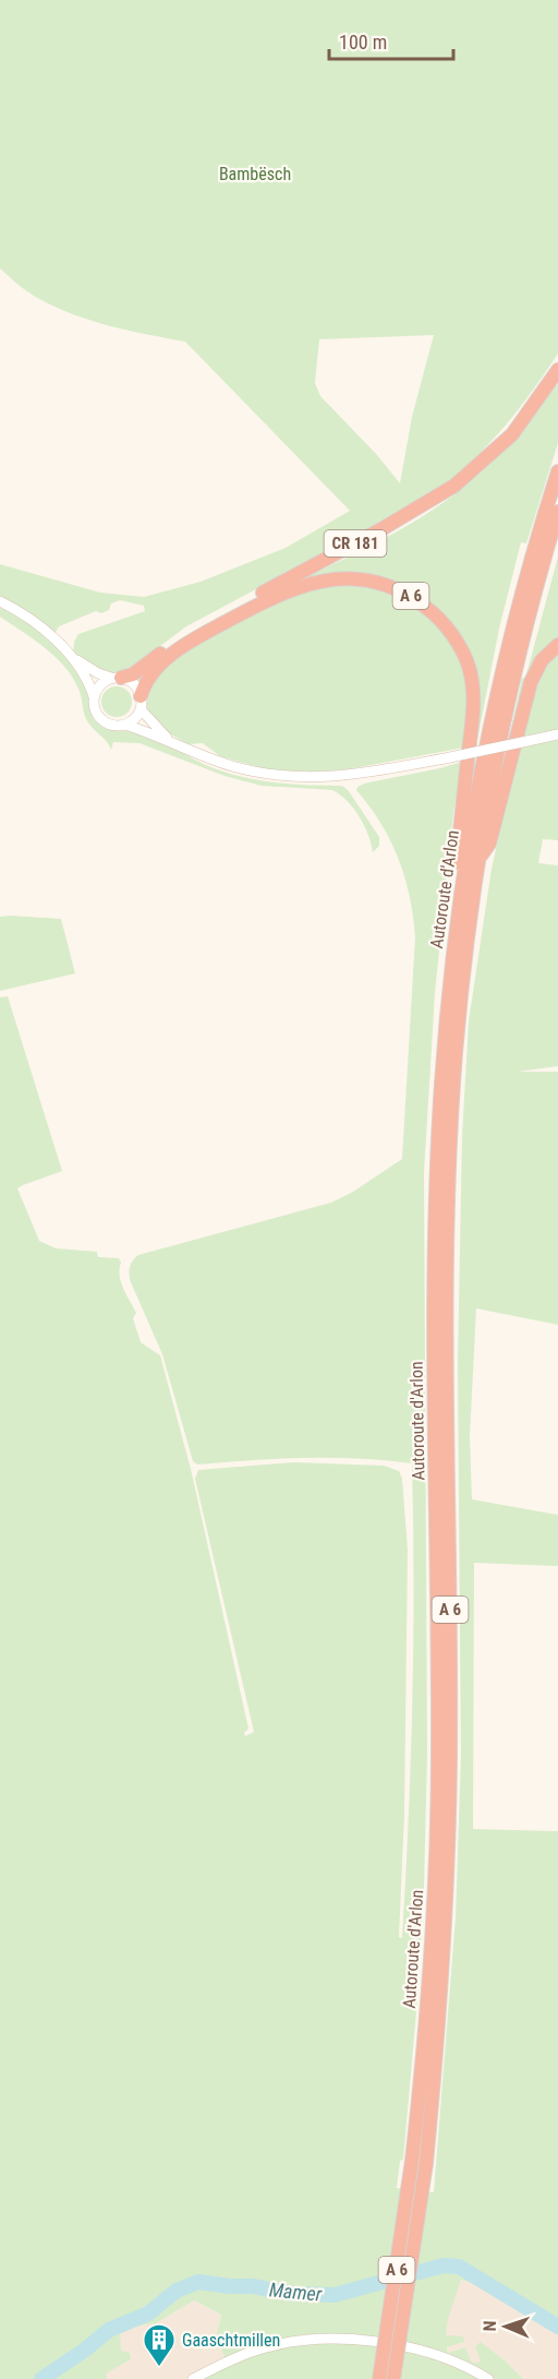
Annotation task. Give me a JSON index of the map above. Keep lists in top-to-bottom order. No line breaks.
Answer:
{"streets":{"highway":["CR 181","A 6","Autoroute d'Arlon"]},"crossings":[["CR 181","A 6"],["A 6","Autoroute d'Arlon"]],"water":["Mamer"],"parks":["Bambësch"],"places":{"building":["Gaaschtmillen"]},"scale_bar":"100 m","north":"left"}
